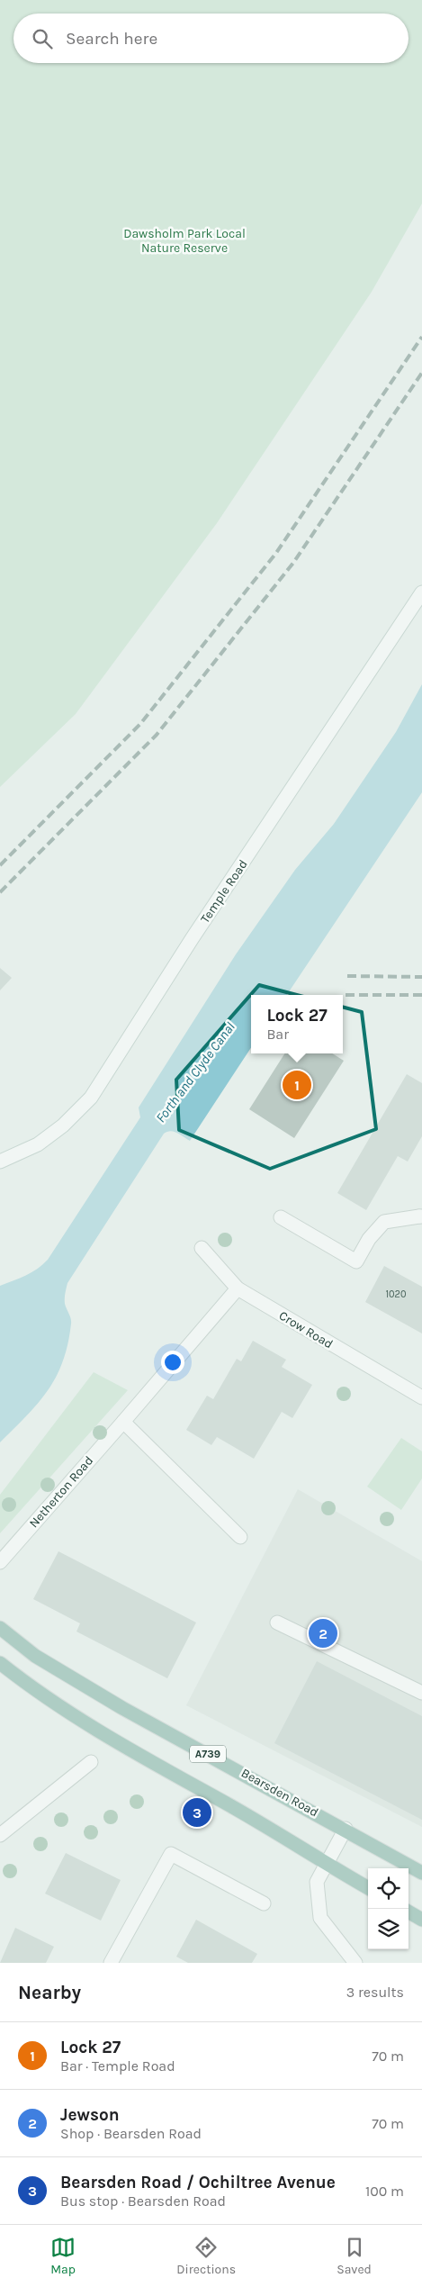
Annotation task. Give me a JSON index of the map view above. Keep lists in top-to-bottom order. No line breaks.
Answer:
{"streets":{"main road":["A739","Bearsden Road"],"street":["Temple Road","Crow Road","Netherton Road"]},"crossings":[["Crow Road","Netherton Road"]],"water":["Forth and Clyde Canal"],"parks":["Dawsholm Park Local Nature Reserve"],"house_numbers":["1020"],"page":{"search":"Search here","popup":["Lock 27","Bar"],"pins":["1","2","3"],"heading":["Nearby","3 results"],"list":[{"mark":"1","name":"Lock 27","note":"Bar · Temple Road","value":"70 m"},{"mark":"2","name":"Jewson","note":"Shop · Bearsden Road","value":"70 m"},{"mark":"3","name":"Bearsden Road / Ochiltree Avenue","note":"Bus stop · Bearsden Road","value":"100 m"}],"nav":["Map","Directions","Saved"]}}
